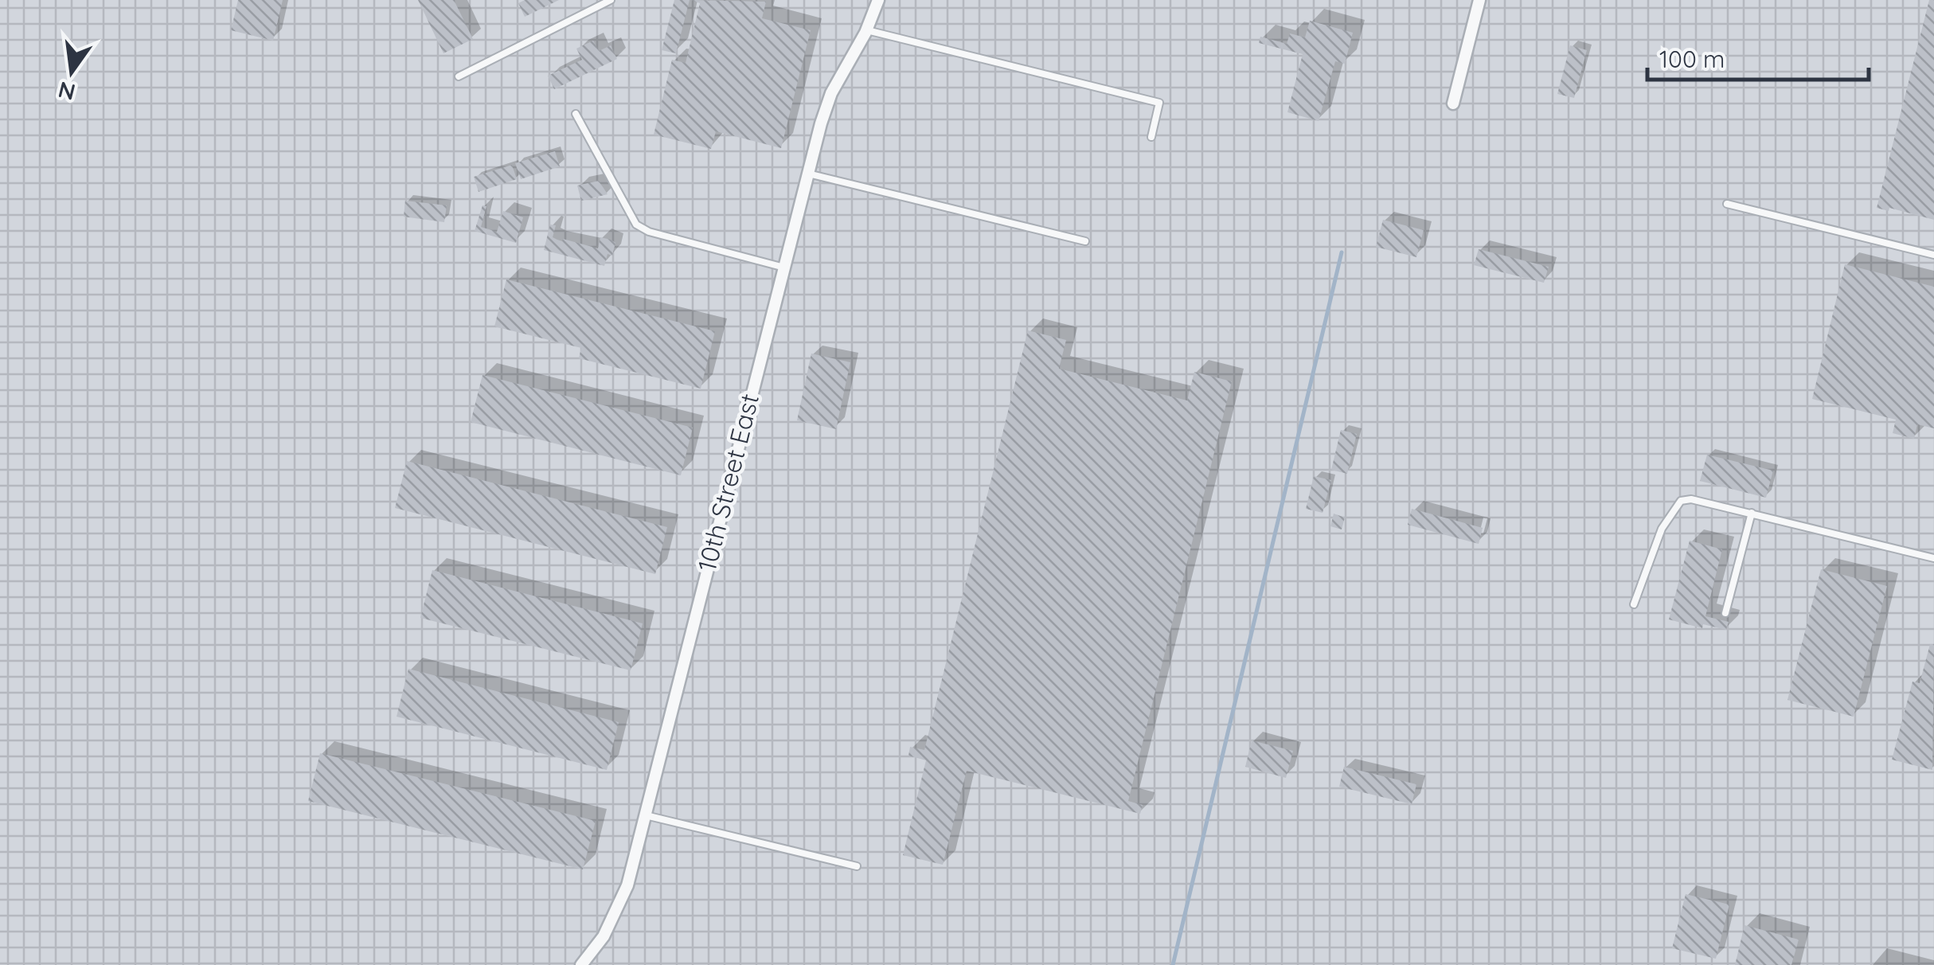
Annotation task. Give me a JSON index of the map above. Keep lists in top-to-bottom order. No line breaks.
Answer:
{"streets":{"street":["10th Street East"]},"scale_bar":"100 m","north":"bottom"}
